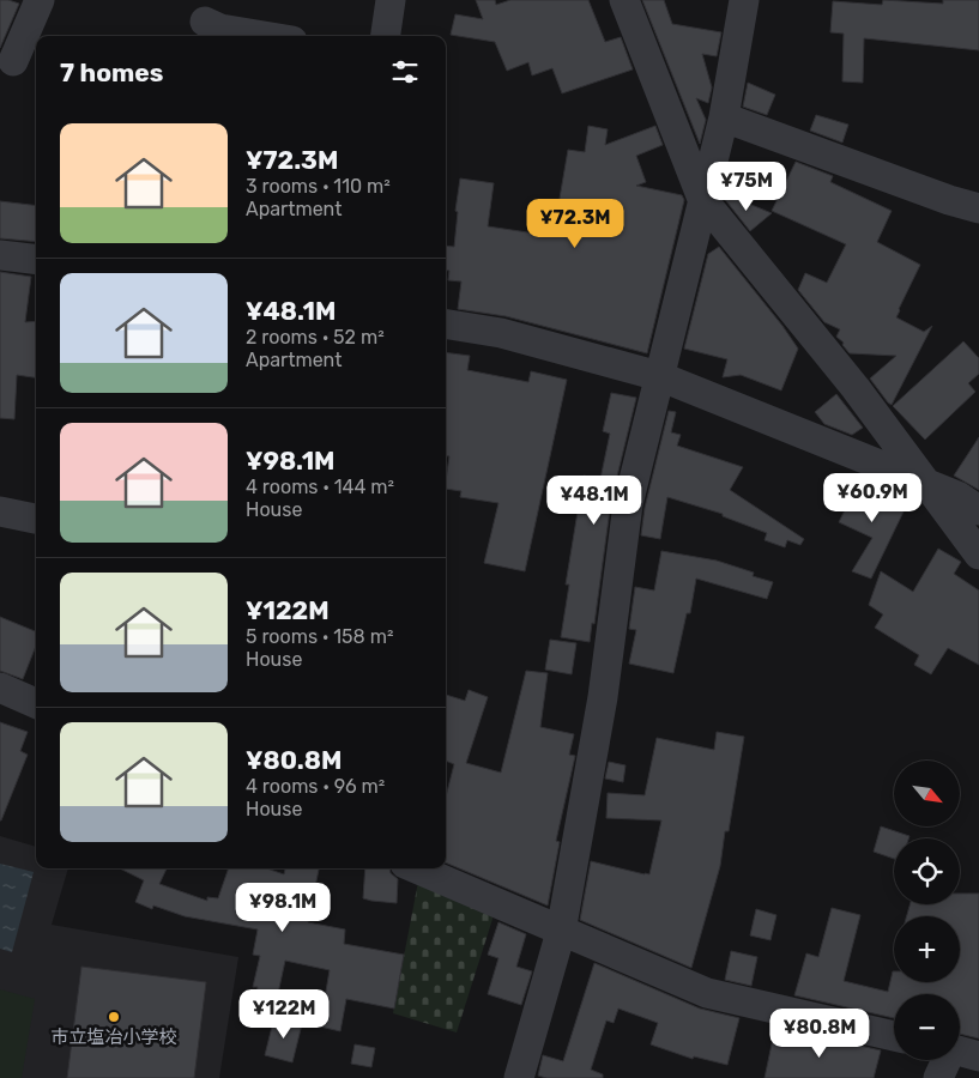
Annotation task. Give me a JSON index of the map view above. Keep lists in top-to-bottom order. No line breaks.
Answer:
{"places":["市立塩冶小学校"],"north":"bottom right","page":{"heading":"7 homes","list":[{"name":"¥72.3M","note":"3 rooms · 110 m² · Apartment"},{"name":"¥48.1M","note":"2 rooms · 52 m² · Apartment"},{"name":"¥98.1M","note":"4 rooms · 144 m² · House"},{"name":"¥122M","note":"5 rooms · 158 m² · House"},{"name":"¥80.8M","note":"4 rooms · 96 m² · House"}],"price":["¥75M","¥72.3M","¥60.9M","¥48.1M","¥98.1M","¥122M","¥80.8M"],"map_buttons":["+","−"]}}
